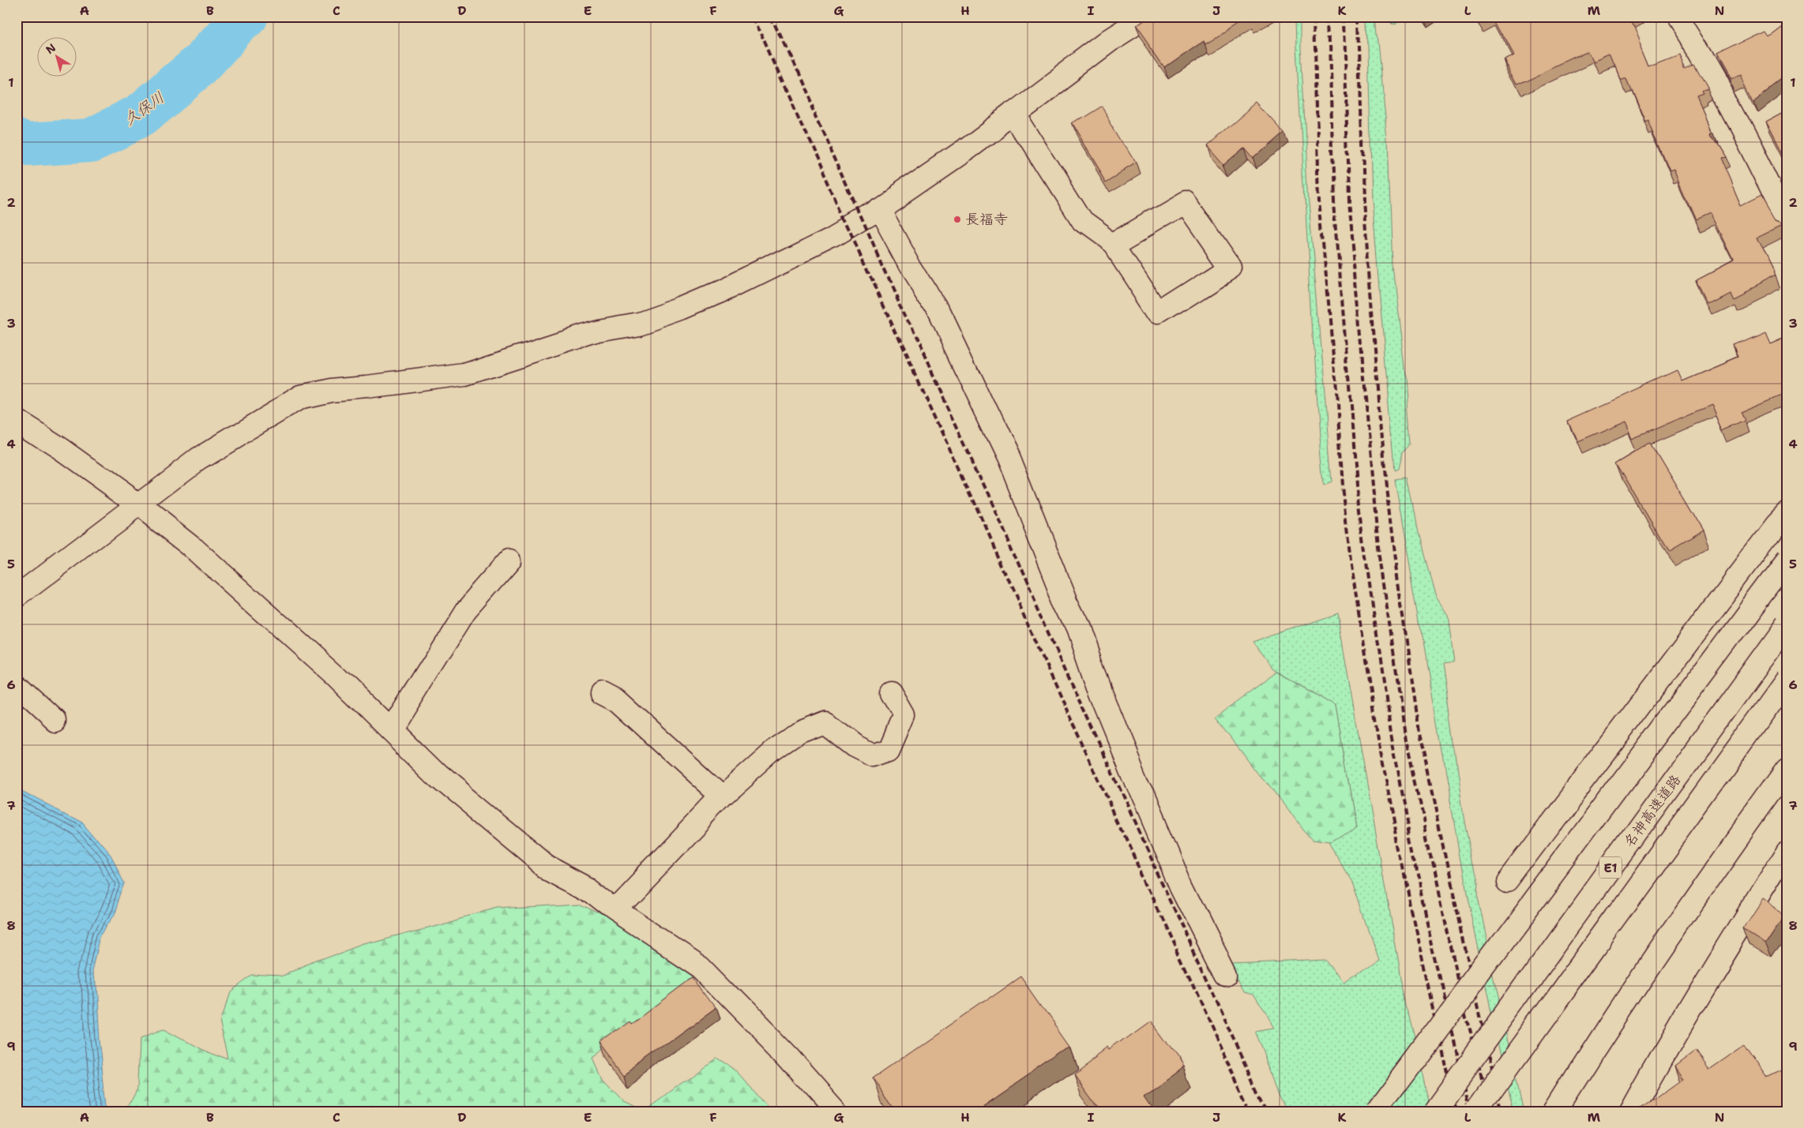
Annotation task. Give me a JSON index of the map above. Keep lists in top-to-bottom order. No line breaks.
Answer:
{"streets":{"main road":["名神高速道路","E1"]},"water":["久保川"],"places":["長福寺"],"north":"top left","grid":{"columns":["A","B","C","D","E","F","G","H","I","J","K","L","M","N"],"rows":["1","2","3","4","5","6","7","8","9"]}}
